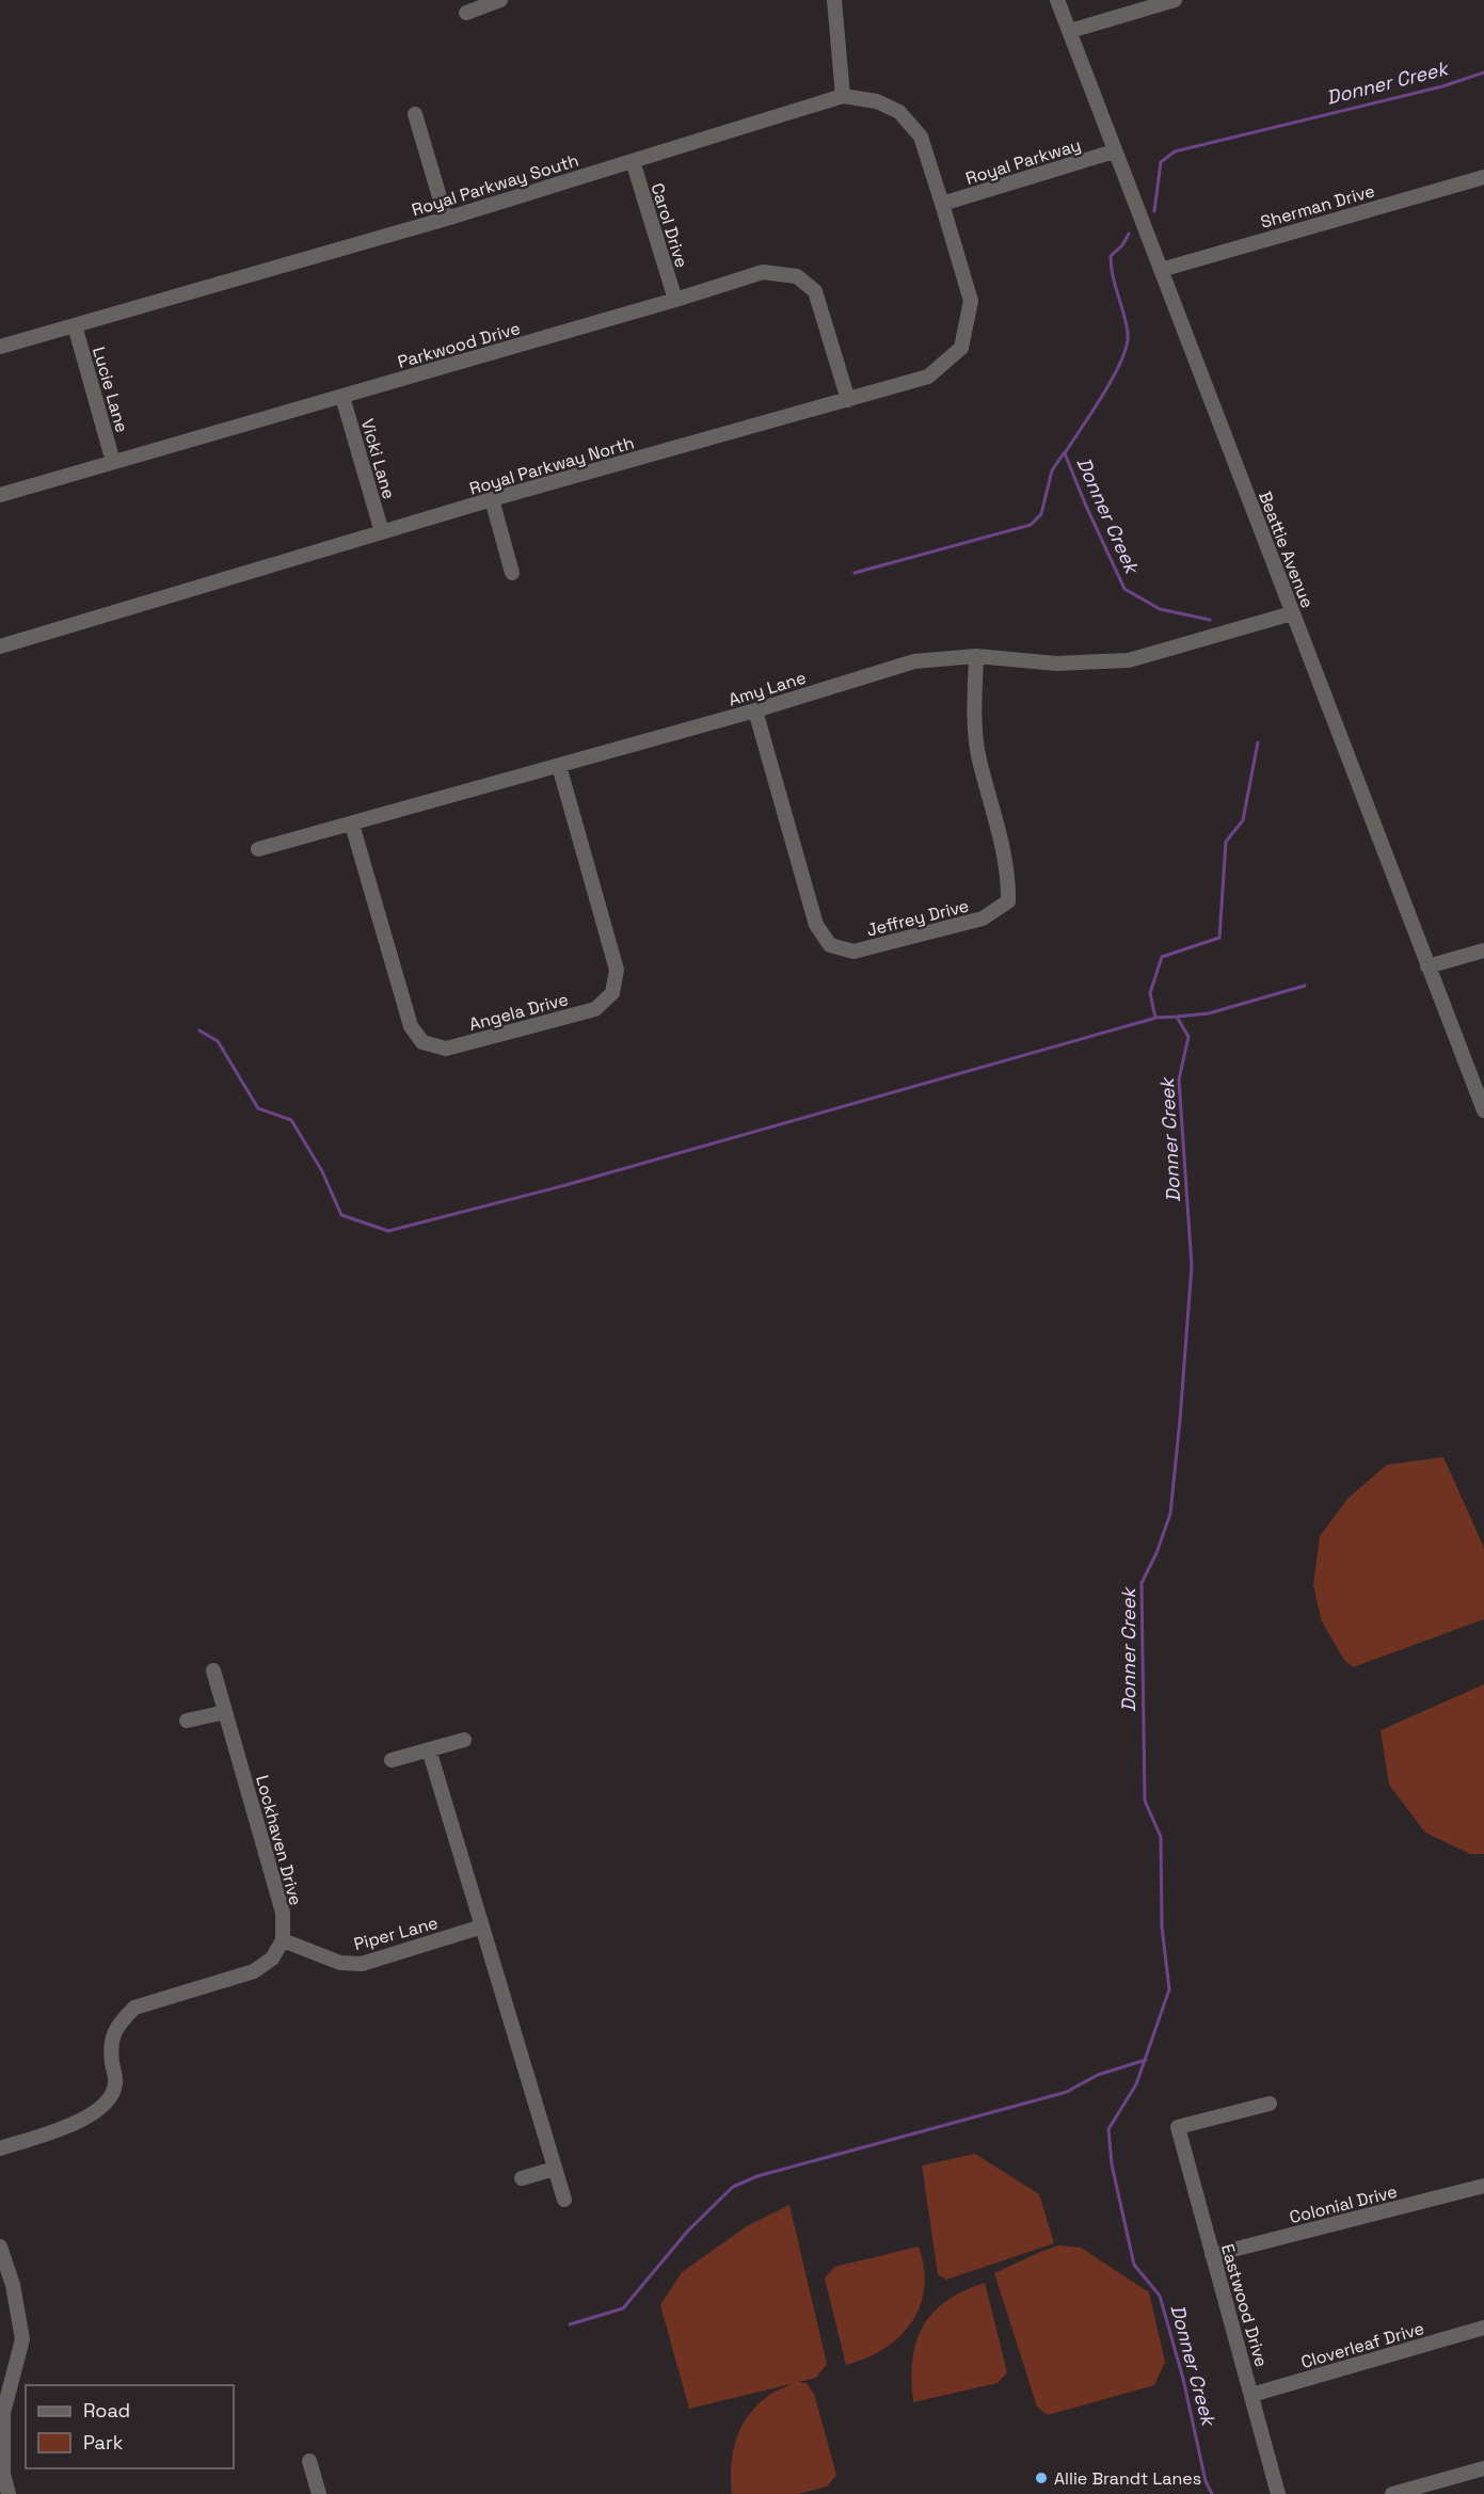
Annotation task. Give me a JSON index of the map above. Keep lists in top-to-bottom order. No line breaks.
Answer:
{"streets":{"street":["Royal Parkway","Royal Parkway South","Sherman Drive","Carol Drive","Parkwood Drive","Lucie Lane","Vicki Lane","Royal Parkway North","Beattie Avenue","Amy Lane","Jeffrey Drive","Angela Drive","Lockhaven Drive","Piper Lane","Colonial Drive","Eastwood Drive","Cloverleaf Drive"]},"crossings":[["Royal Parkway","Royal Parkway South"],["Royal Parkway","Royal Parkway North"],["Royal Parkway","Beattie Avenue"],["Royal Parkway South","Carol Drive"],["Royal Parkway South","Lucie Lane"],["Royal Parkway South","Royal Parkway North"],["Sherman Drive","Beattie Avenue"],["Carol Drive","Parkwood Drive"],["Parkwood Drive","Lucie Lane"],["Parkwood Drive","Vicki Lane"],["Parkwood Drive","Royal Parkway North"],["Vicki Lane","Royal Parkway North"],["Beattie Avenue","Amy Lane"],["Amy Lane","Jeffrey Drive"],["Amy Lane","Angela Drive"],["Lockhaven Drive","Piper Lane"],["Colonial Drive","Eastwood Drive"],["Eastwood Drive","Cloverleaf Drive"]],"water":["Donner Creek"],"places":["Allie Brandt Lanes"],"legend":["Road","Park"]}
